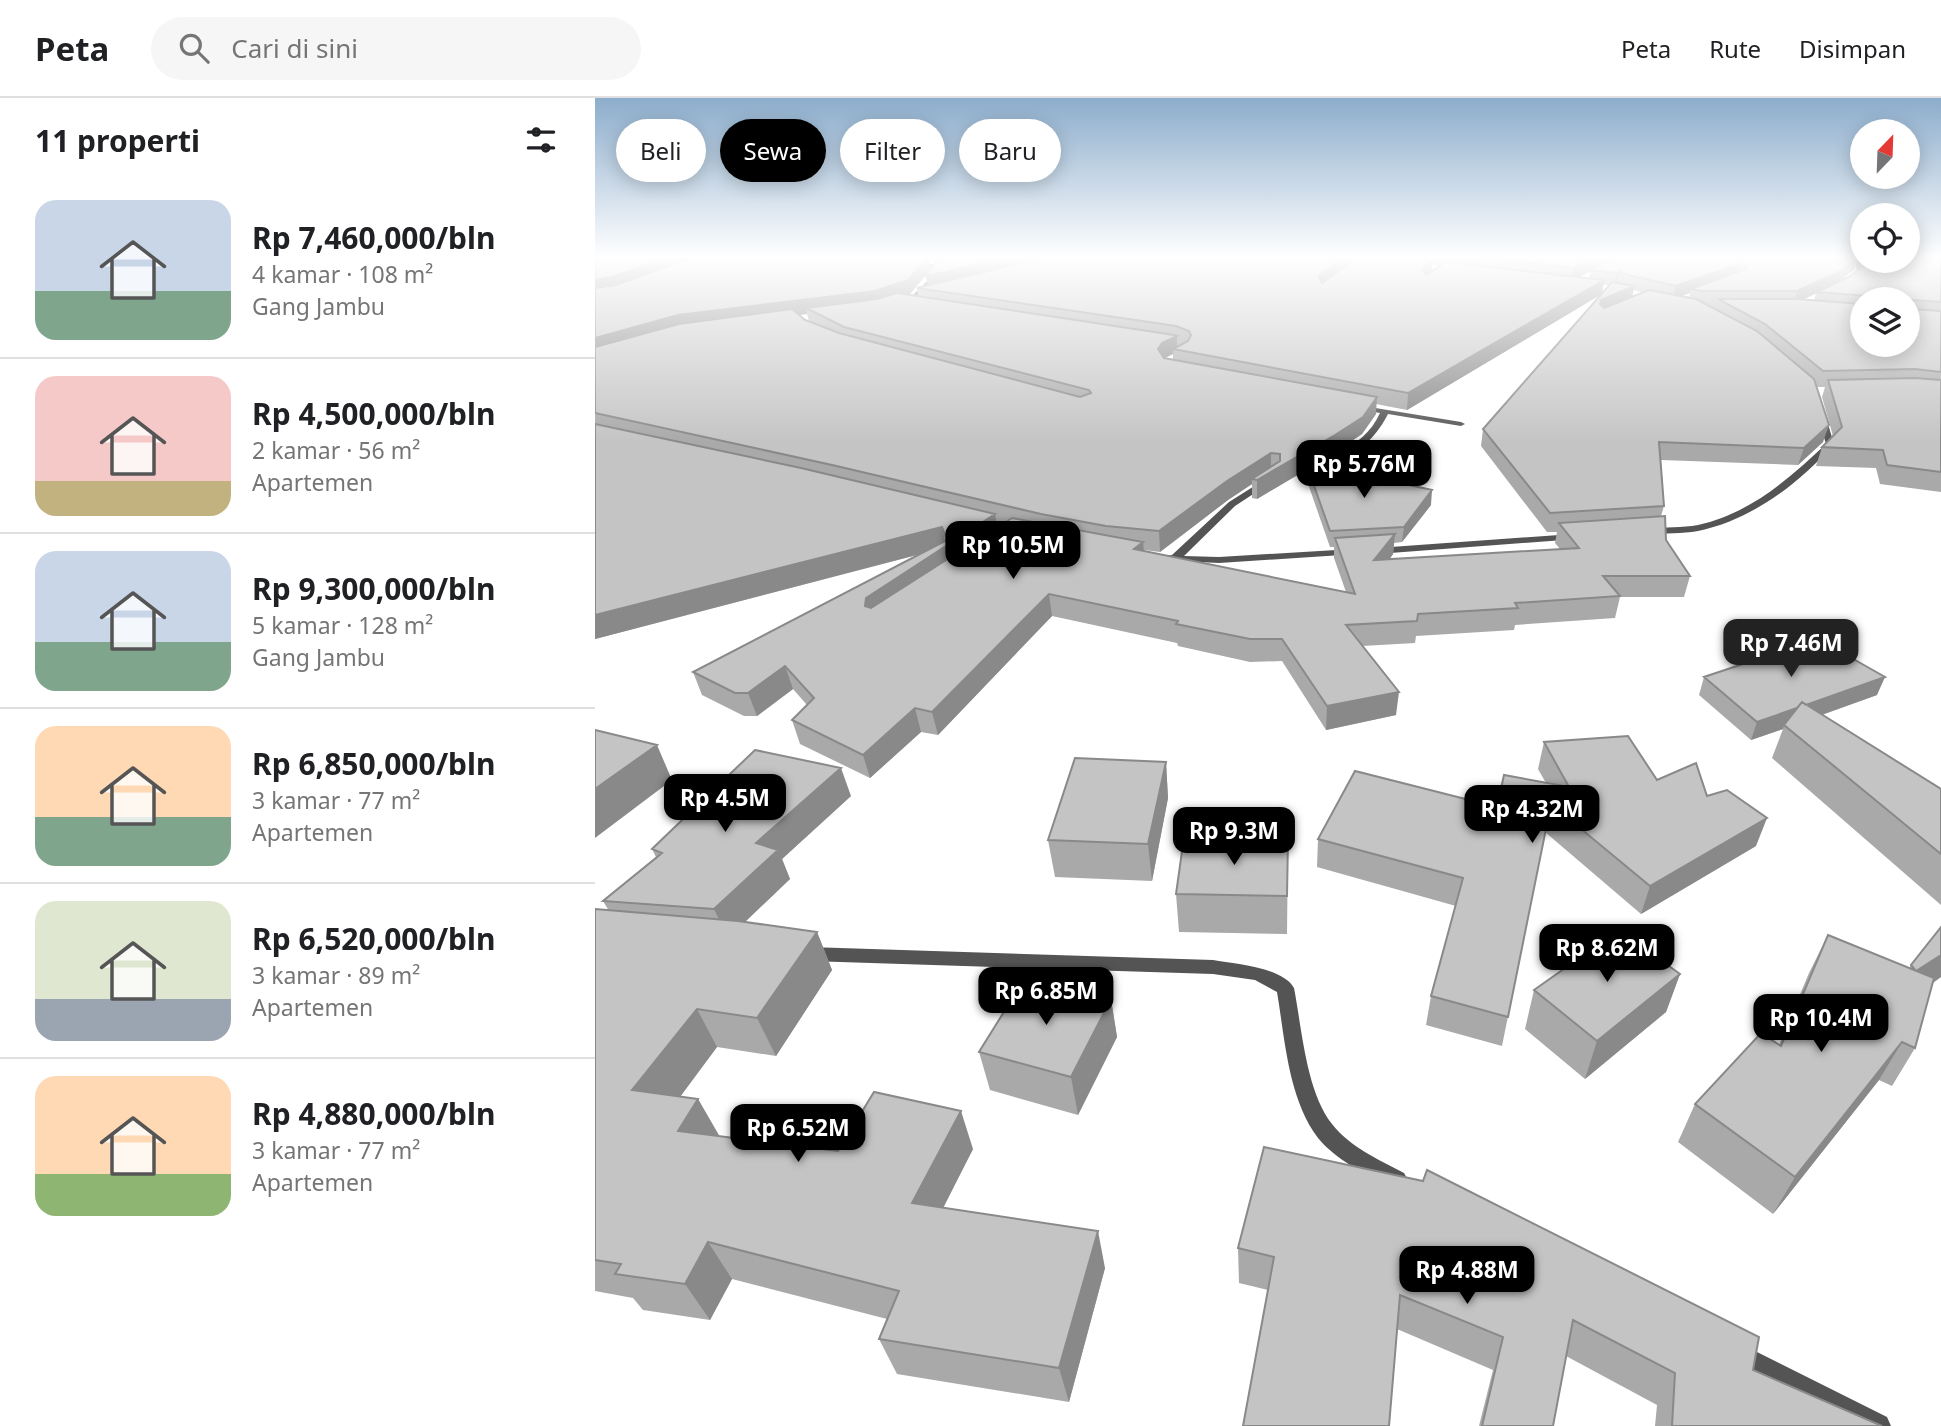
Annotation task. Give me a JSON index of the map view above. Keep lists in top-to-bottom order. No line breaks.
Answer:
{"north":"top right","page":{"header":"Peta","search":"Cari di sini","nav":["Peta","Rute","Disimpan"],"heading":"11 properti","chip":["Beli","Sewa","Filter","Baru"],"list":[{"name":"Rp 7,460,000/bln","note":"4 kamar · 108 m² · Gang Jambu"},{"name":"Rp 4,500,000/bln","note":"2 kamar · 56 m² · Apartemen"},{"name":"Rp 9,300,000/bln","note":"5 kamar · 128 m² · Gang Jambu"},{"name":"Rp 6,850,000/bln","note":"3 kamar · 77 m² · Apartemen"},{"name":"Rp 6,520,000/bln","note":"3 kamar · 89 m² · Apartemen"},{"name":"Rp 4,880,000/bln","note":"3 kamar · 77 m² · Apartemen"}],"price":["Rp 5.76M","Rp 10.5M","Rp 7.46M","Rp 4.5M","Rp 4.32M","Rp 9.3M","Rp 8.62M","Rp 6.85M","Rp 10.4M","Rp 6.52M","Rp 4.88M"]}}
